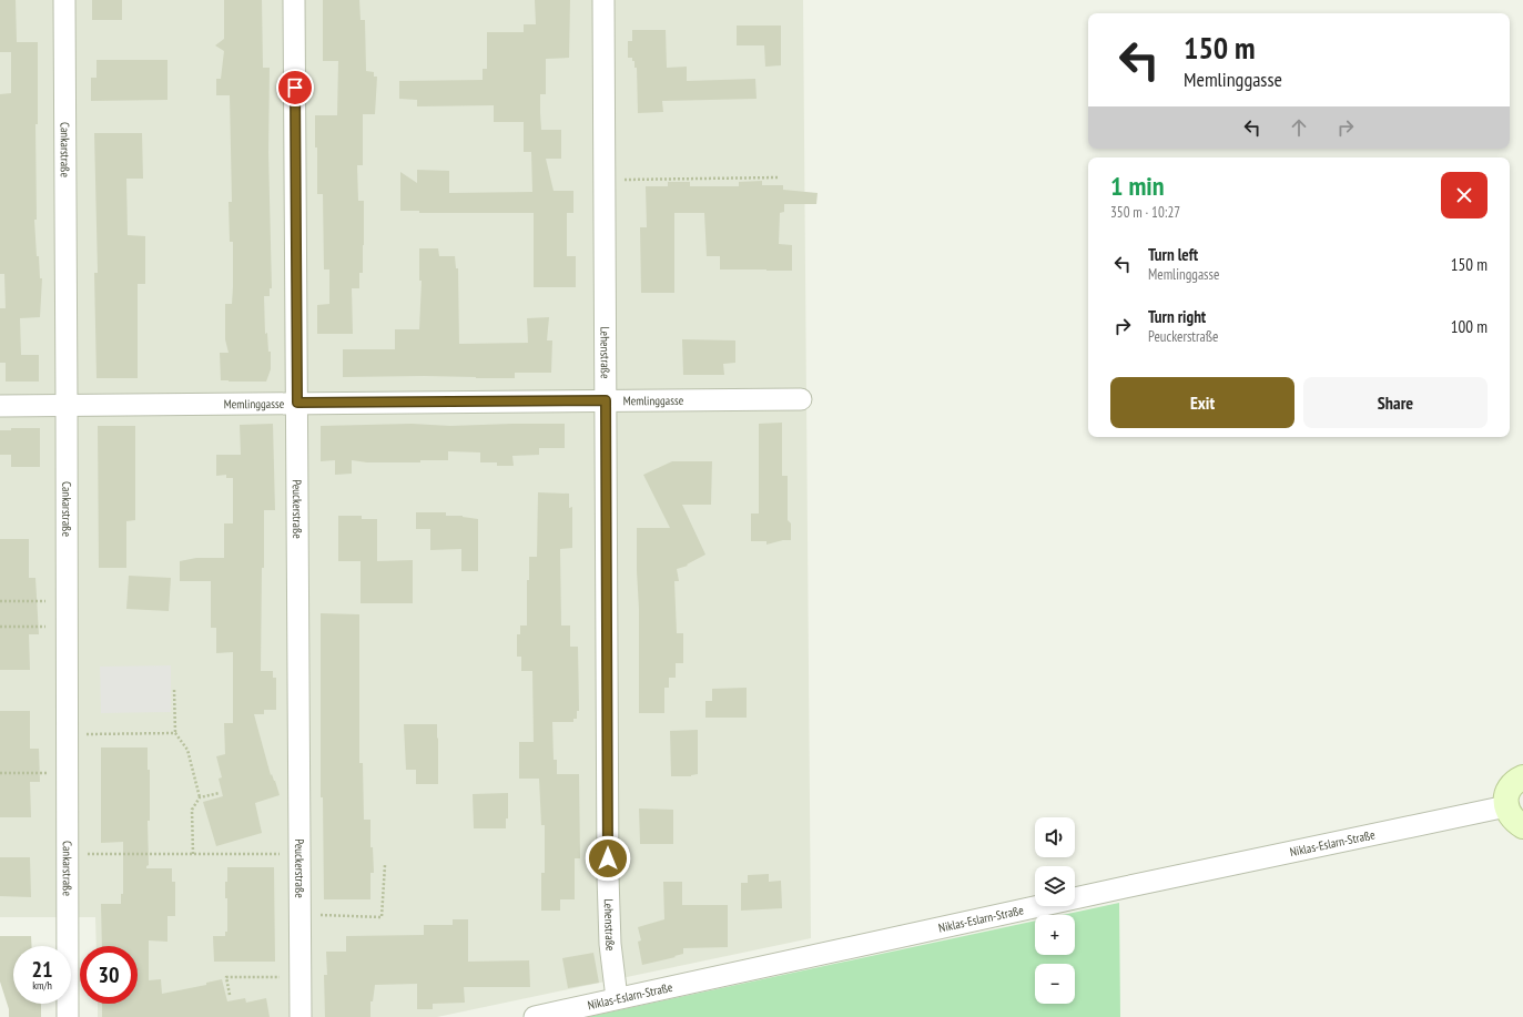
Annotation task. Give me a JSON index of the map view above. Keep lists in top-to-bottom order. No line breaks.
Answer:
{"streets":{"street":["Cankarstraße","Lehenstraße","Memlinggasse","Peuckerstraße","Niklas-Eslarn-Straße"]},"crossings":[["Cankarstraße","Memlinggasse"],["Lehenstraße","Memlinggasse"],["Lehenstraße","Niklas-Eslarn-Straße"],["Memlinggasse","Peuckerstraße"]],"page":{"turn":["150 m","Memlinggasse"],"heading":["1 min","350 m · 10:27"],"list":[{"name":"Turn left","note":"Memlinggasse","value":"150 m"},{"name":"Turn right","note":"Peuckerstraße","value":"100 m"}],"buttons":["Exit","Share"],"map_buttons":["+","−"],"speed":"21 km/h","limit":"30"}}
